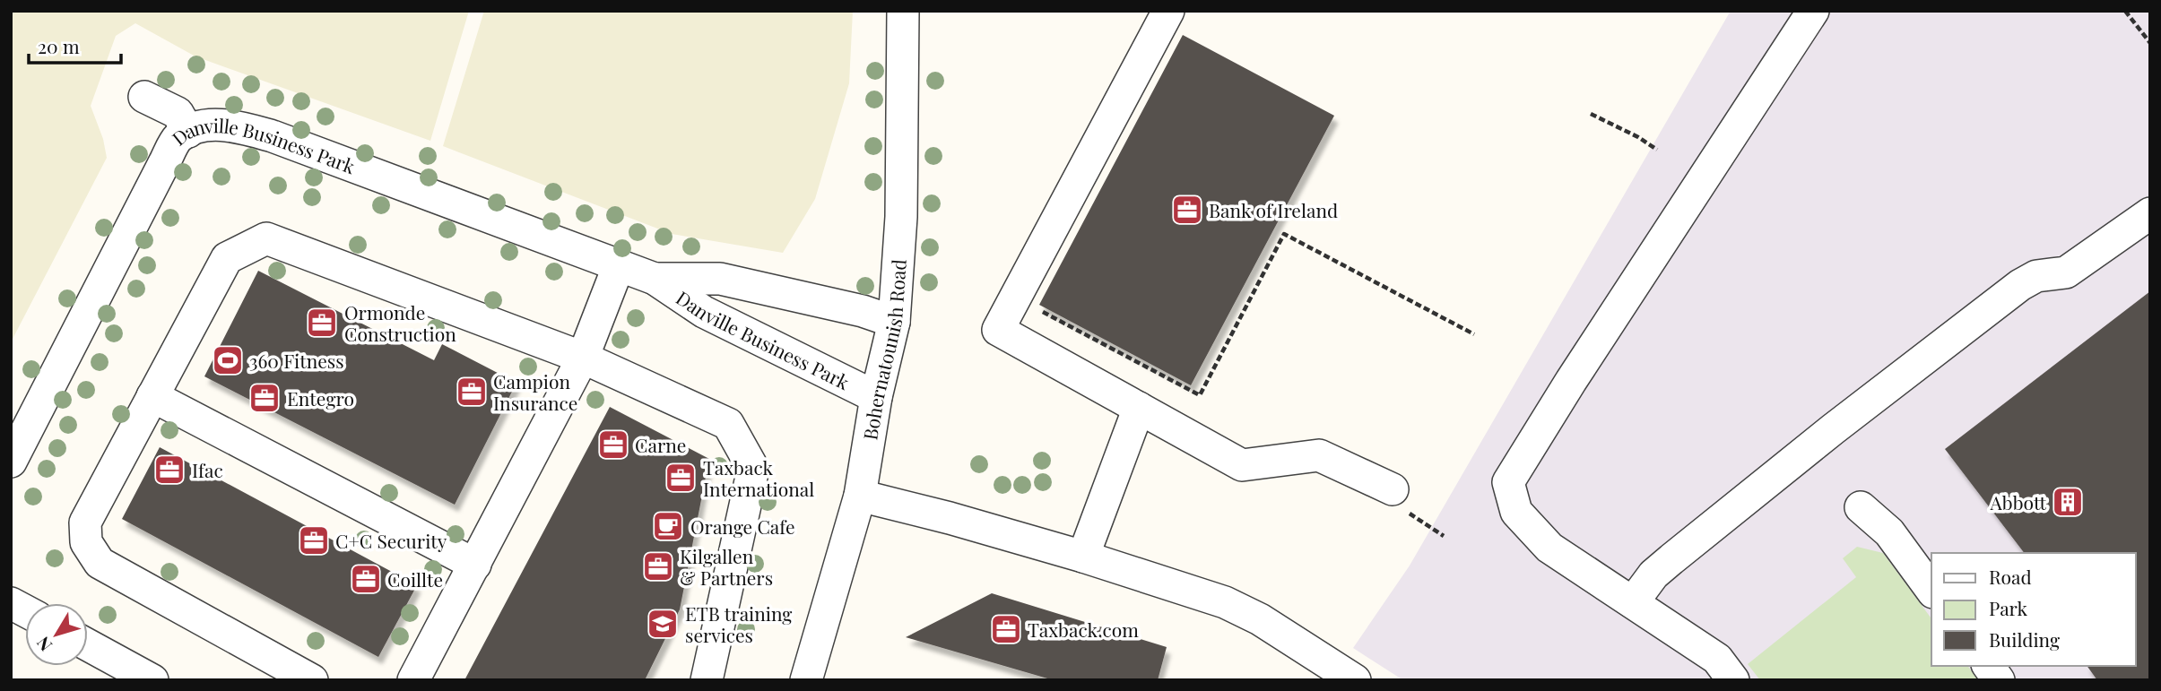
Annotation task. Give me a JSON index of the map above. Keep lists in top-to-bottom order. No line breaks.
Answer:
{"streets":{"street":["Danville Business Park","Bohernatounish Road"]},"crossings":[["Danville Business Park","Bohernatounish Road"]],"places":{"office":["Bank of Ireland","Ormonde Construction","Campion Insurance","Entegro","Carne","Ifac","Taxback International","C+C Security","Kilgallen & Partners","Coillte","Taxback.com"],"sports":["360 Fitness"],"building":["Abbott"],"cafe":["Orange Cafe"],"school or university":["ETB training services"]},"legend":["Road","Park","Building"],"scale_bar":"20 m","north":"bottom left"}
